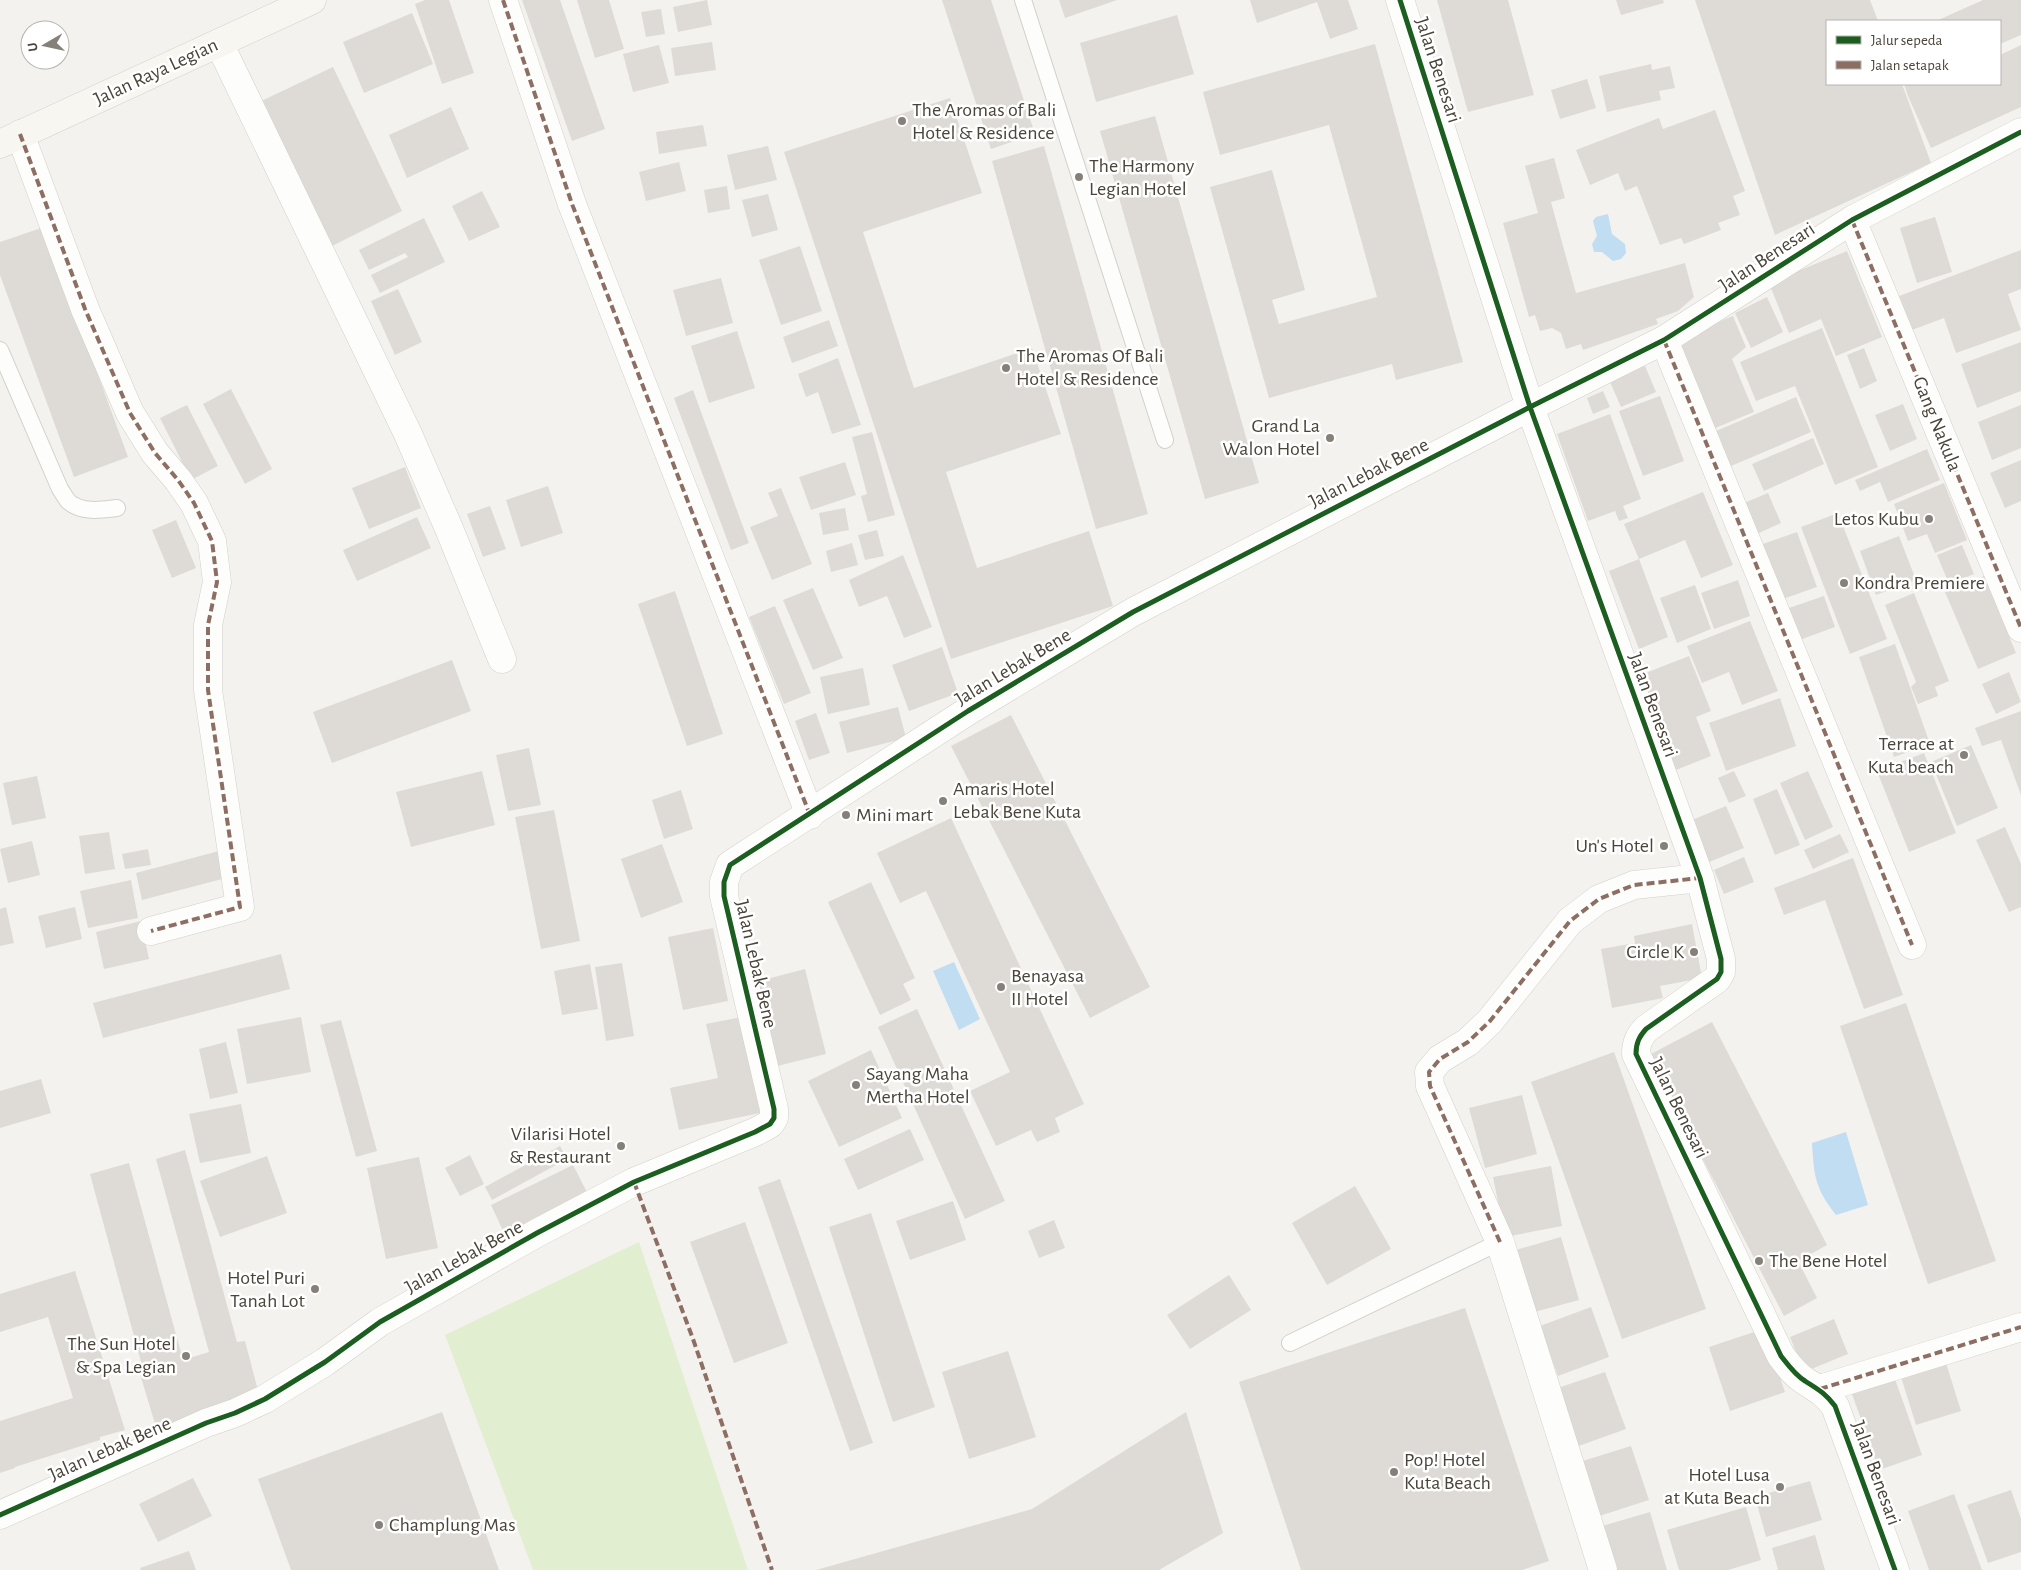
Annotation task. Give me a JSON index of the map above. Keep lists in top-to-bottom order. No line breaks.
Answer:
{"streets":{"main road":["Jalan Raya Legian"],"street":["Jalan Benesari","Gang Nakula","Jalan Lebak Bene"]},"crossings":[["Jalan Benesari","Gang Nakula"],["Jalan Benesari","Jalan Lebak Bene"]],"places":["The Aromas of Bali Hotel & Residence","The Harmony Legian Hotel","The Aromas Of Bali Hotel & Residence","Grand La Walon Hotel","Letos Kubu","Kondra Premiere","Terrace at Kuta beach","Amaris Hotel Lebak Bene Kuta","Mini mart","Un's Hotel","Circle K","Benayasa II Hotel","Sayang Maha Mertha Hotel","Vilarisi Hotel & Restaurant","The Bene Hotel","Hotel Puri Tanah Lot","The Sun Hotel & Spa Legian","Pop! Hotel Kuta Beach","Hotel Lusa at Kuta Beach","Champlung Mas"],"legend":["Jalur sepeda","Jalan setapak"],"north":"left"}
